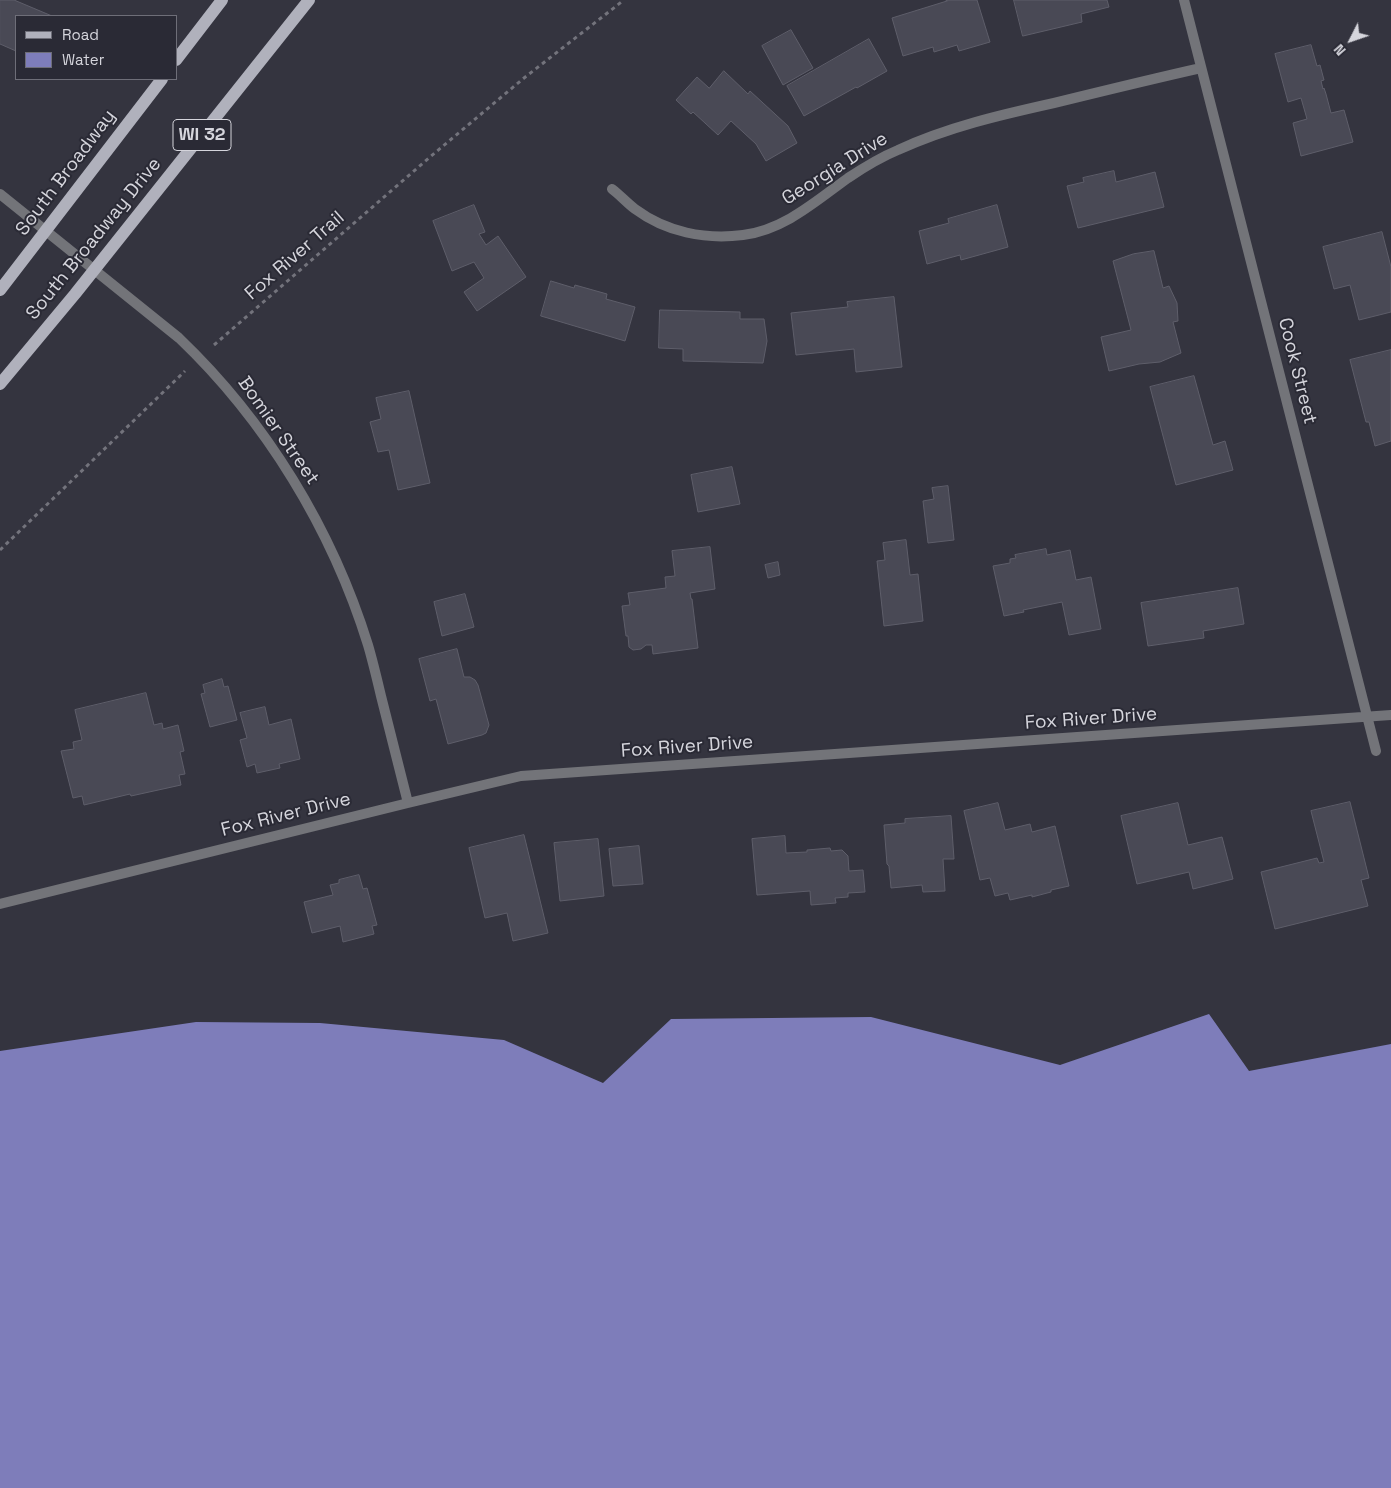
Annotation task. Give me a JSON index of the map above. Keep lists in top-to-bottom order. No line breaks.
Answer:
{"streets":{"main road":["WI 32","South Broadway","South Broadway Drive"],"street":["Georgia Drive","Cook Street","Bomier Street","Fox River Drive"],"path":["Fox River Trail"]},"crossings":[["Georgia Drive","Cook Street"],["South Broadway","Bomier Street"],["South Broadway Drive","Bomier Street"],["Fox River Trail","Bomier Street"],["Cook Street","Fox River Drive"],["Bomier Street","Fox River Drive"]],"legend":["Road","Water"],"north":"bottom left"}
